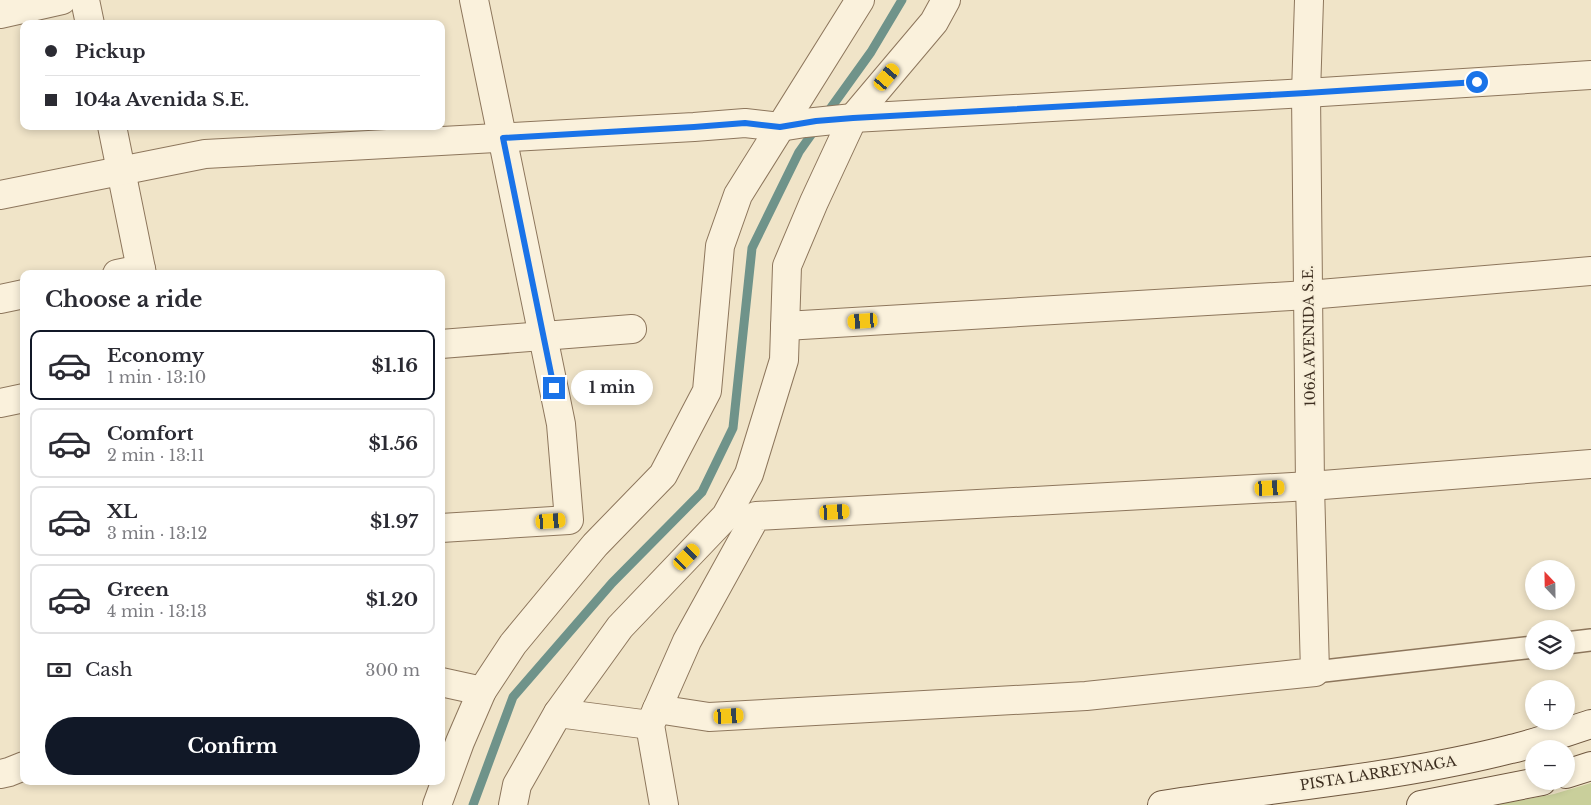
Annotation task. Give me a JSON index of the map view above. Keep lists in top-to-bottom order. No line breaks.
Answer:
{"streets":{"street":["106A AVENIDA S.E.","PISTA LARREYNAGA"]},"north":"top","page":{"banner":["Pickup","104a Avenida S.E."],"heading":"Choose a ride","list":[{"name":"Economy","note":"1 min · 13:10","value":"$1.16"},{"name":"Comfort","note":"2 min · 13:11","value":"$1.56"},{"name":"XL","note":"3 min · 13:12","value":"$1.97"},{"name":"Green","note":"4 min · 13:13","value":"$1.20"}],"bubble":"1 min","map_buttons":["+","−"],"pay":["Cash","300 m"],"buttons":"Confirm"}}
